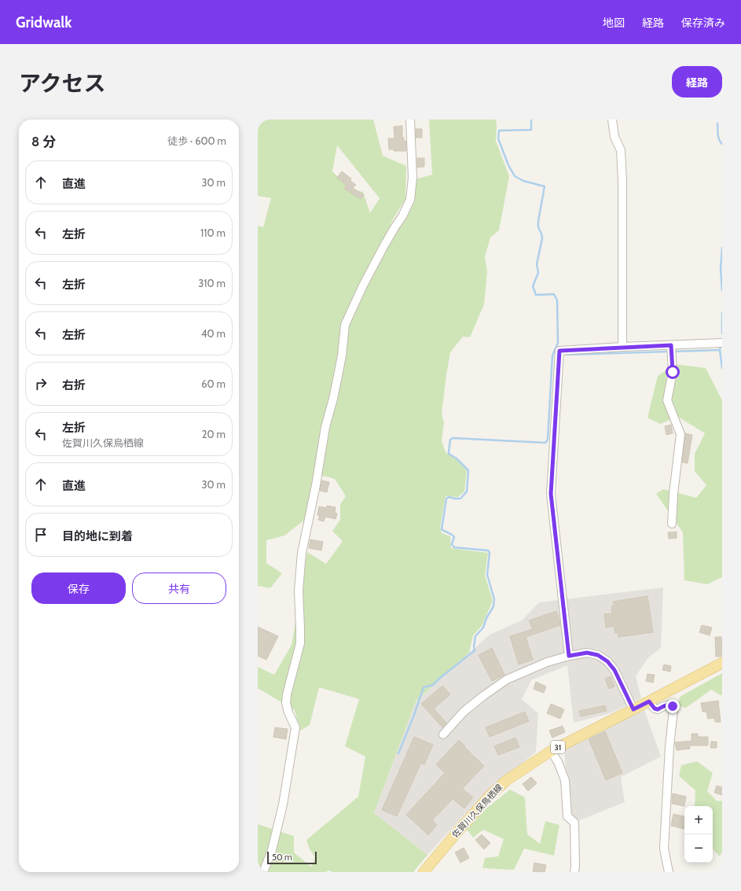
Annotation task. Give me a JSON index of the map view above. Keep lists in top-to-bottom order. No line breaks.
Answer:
{"streets":{"main road":["31","佐賀川久保鳥栖線"]},"scale_bar":"50 m","page":{"header":"Gridwalk","nav":["地図","経路","保存済み"],"title":"アクセス","buttons":["経路",["保存","共有"]],"heading":["8 分","徒歩 · 600 m"],"list":[["直進","30 m"],["左折","110 m"],["左折","310 m"],["左折","40 m"],["右折","60 m"],["左折","佐賀川久保鳥栖線","20 m"],["直進","30 m"],"目的地に到着"],"map_buttons":["+","−"],"scale":"50 m"}}
